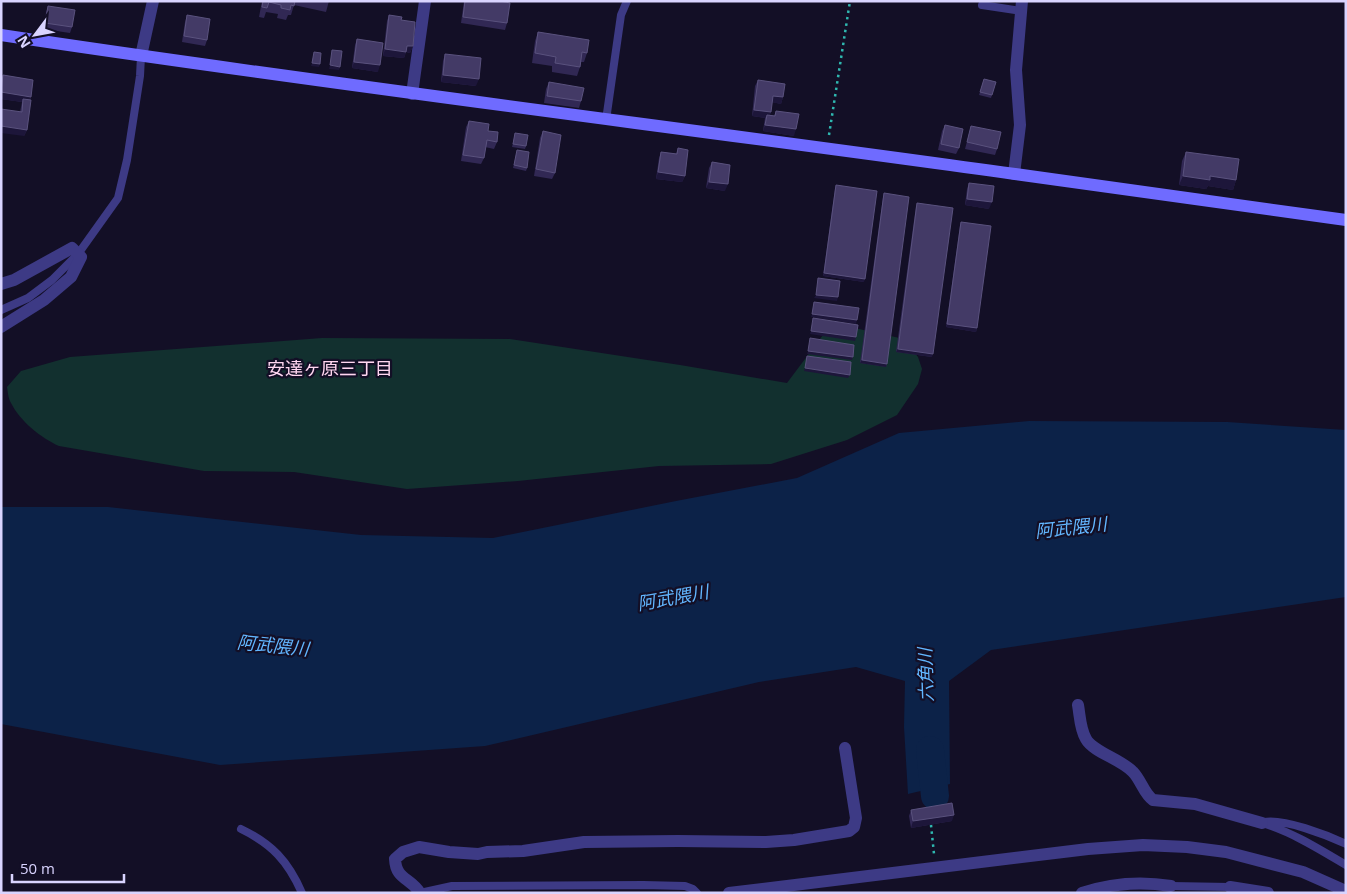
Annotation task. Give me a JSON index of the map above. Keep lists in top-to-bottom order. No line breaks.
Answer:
{"districts":["安達ヶ原三丁目"],"water":["阿武隈川","六角川"],"scale_bar":"50 m","north":"bottom left"}
